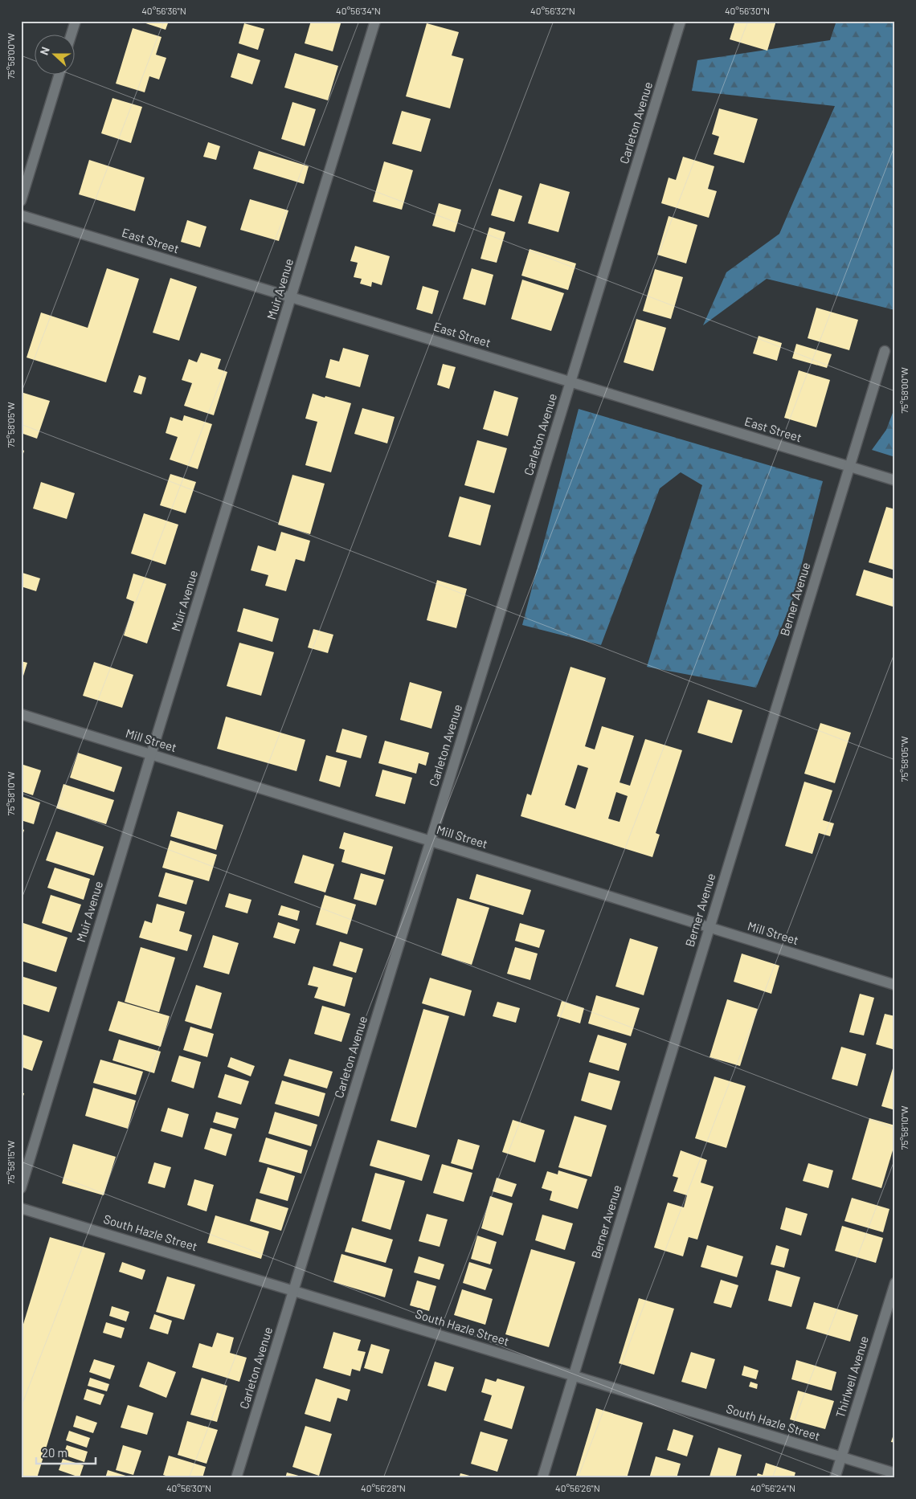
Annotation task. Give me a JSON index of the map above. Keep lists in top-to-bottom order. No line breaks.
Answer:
{"streets":{"street":["Carleton Avenue","East Street","Muir Avenue","Berner Avenue","Mill Street","South Hazle Street","Thirlwell Avenue"]},"crossings":[["Carleton Avenue","East Street"],["Carleton Avenue","Mill Street"],["Carleton Avenue","South Hazle Street"],["East Street","Muir Avenue"],["East Street","Berner Avenue"],["Muir Avenue","Mill Street"],["Berner Avenue","Mill Street"],["Berner Avenue","South Hazle Street"],["South Hazle Street","Thirlwell Avenue"]],"scale_bar":"20 m","north":"left","coordinates":["40°56'36\"N","40°56'34\"N","40°56'32\"N","40°56'30\"N","75°58'00\"W","75°58'05\"W","75°58'10\"W","75°58'15\"W","40°56'28\"N","40°56'26\"N","40°56'24\"N"]}
